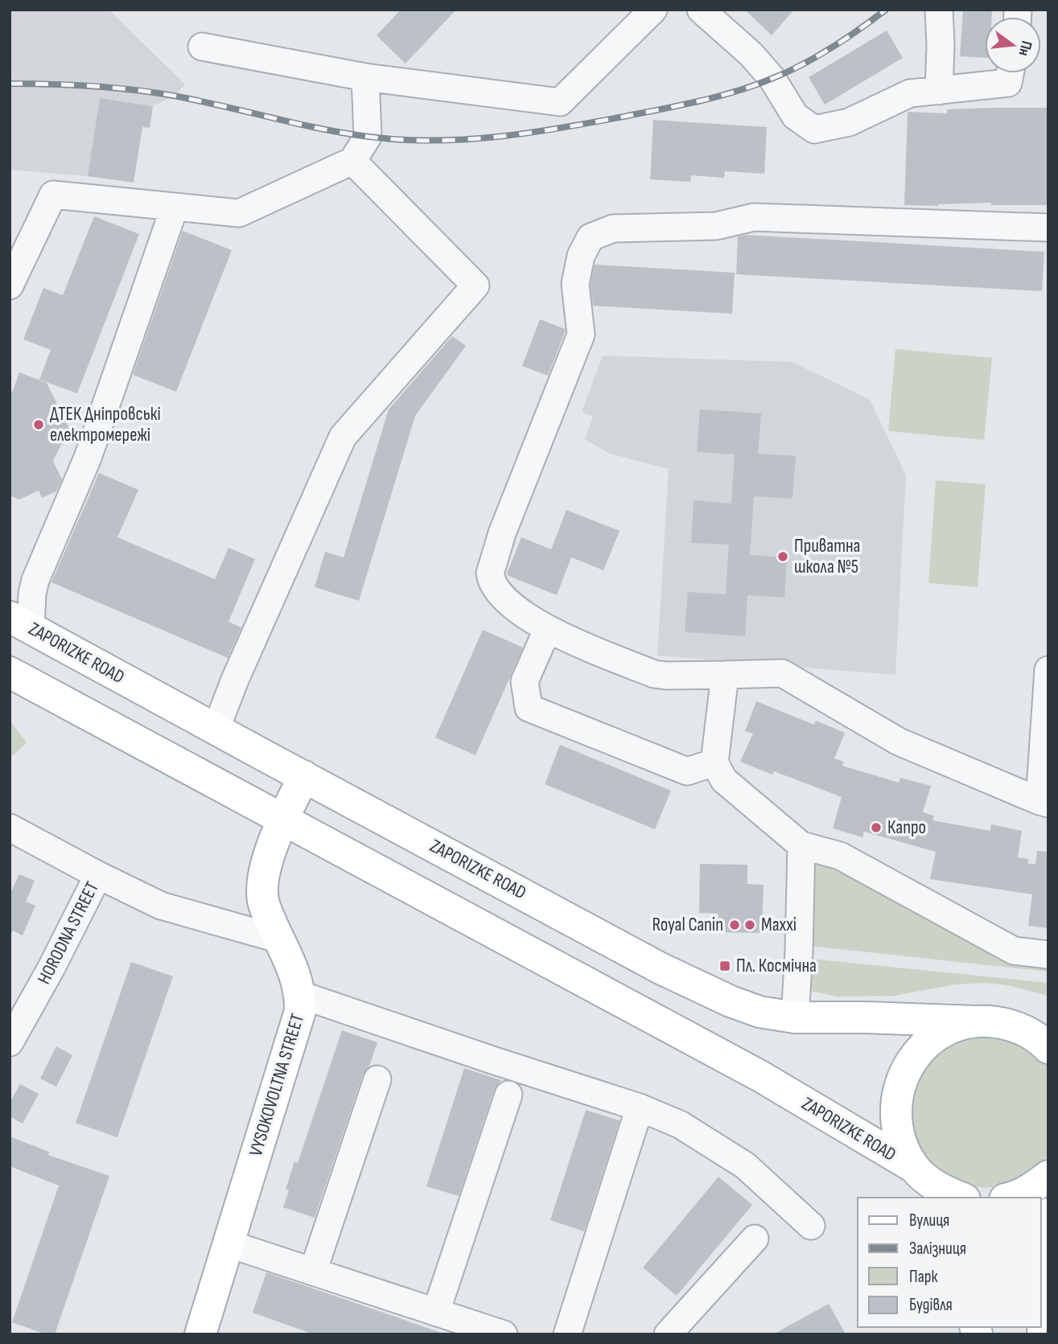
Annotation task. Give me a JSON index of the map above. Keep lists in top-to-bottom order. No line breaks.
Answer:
{"streets":{"main road":["ZAPORIZKE ROAD","VYSOKOVOLTNA STREET"],"street":["HORODNA STREET"]},"crossings":[["ZAPORIZKE ROAD","VYSOKOVOLTNA STREET"],["HORODNA STREET","VYSOKOVOLTNA STREET"]],"places":{"other":["ДТЕК Дніпровські електромережі","Приватна школа №5","Капро","Royal Canin","Maxxi"],"transit":["Пл. Космічна"]},"legend":["Вулиця","Залізниця","Парк","Будівля"],"north":"right"}
